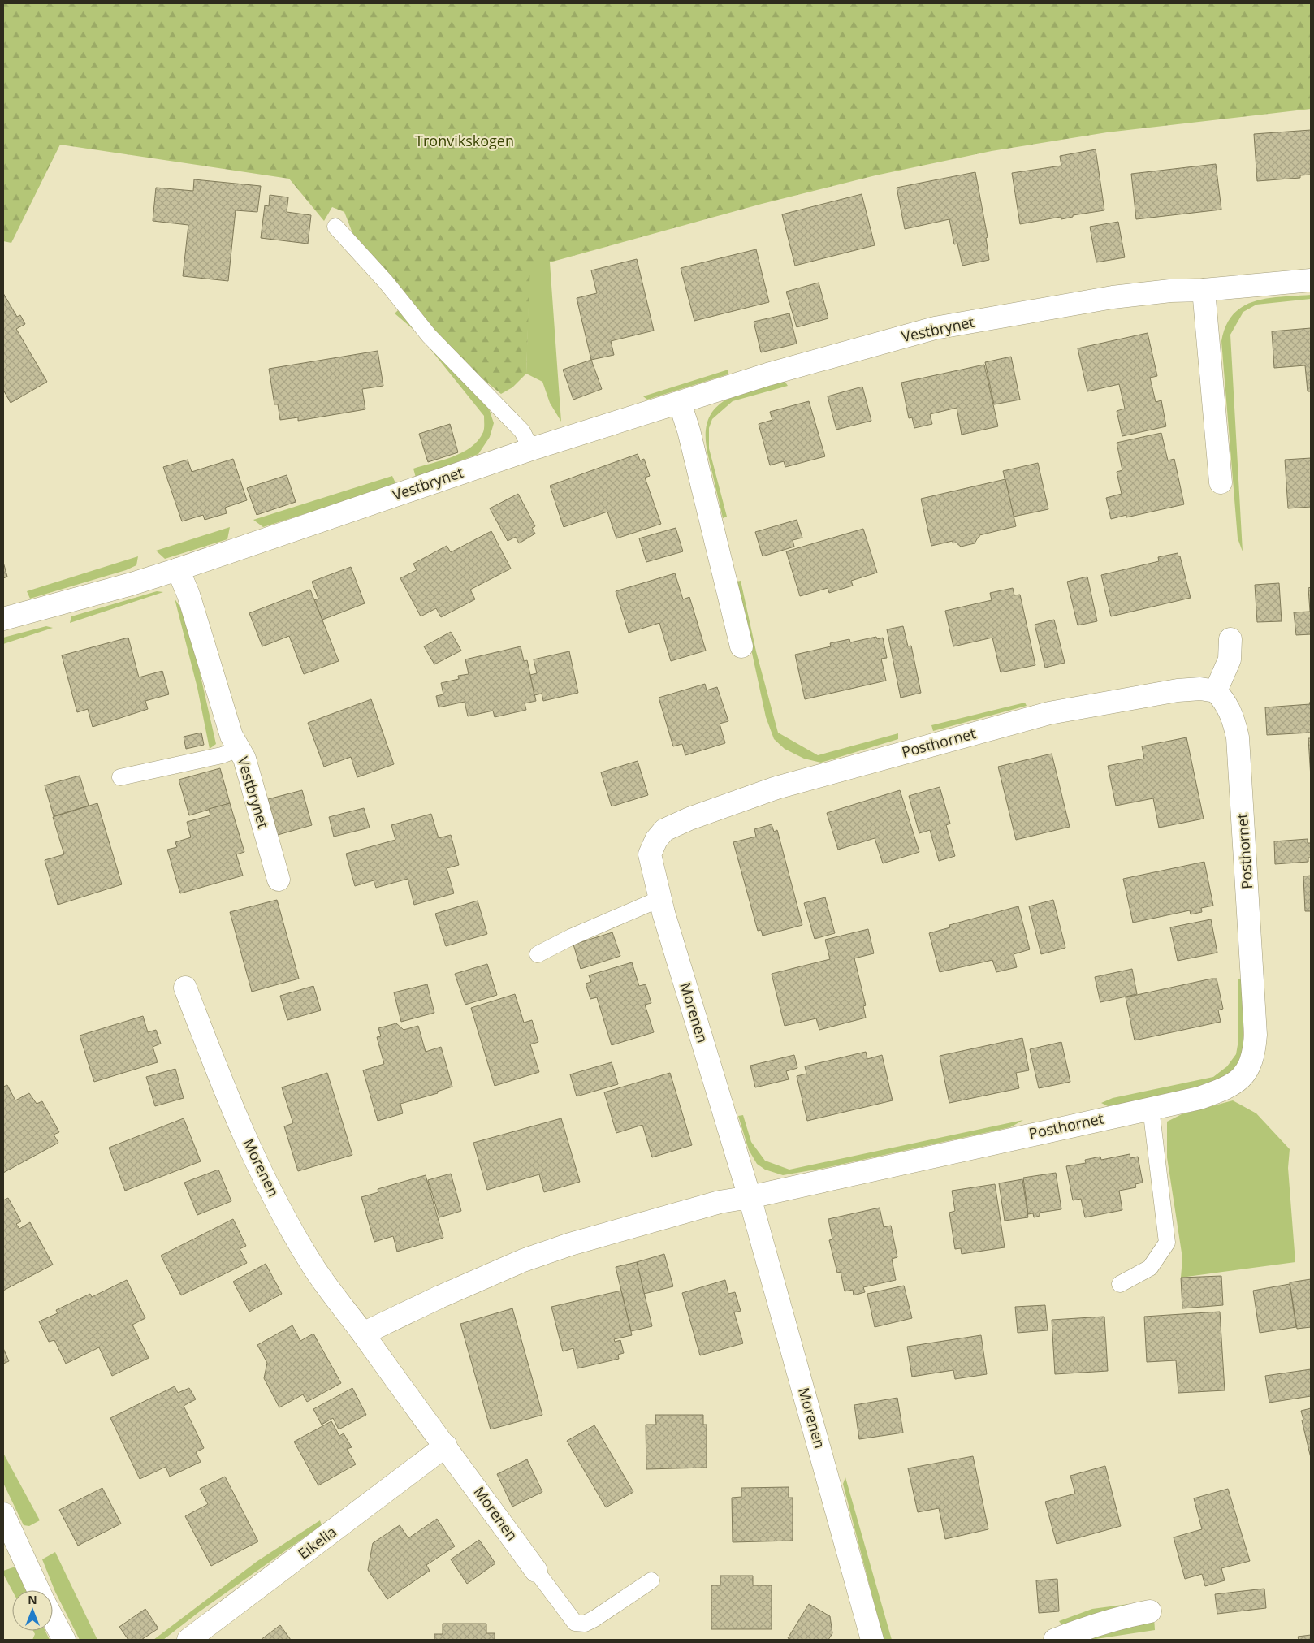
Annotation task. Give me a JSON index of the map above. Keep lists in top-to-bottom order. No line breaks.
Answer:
{"streets":{"street":["Vestbrynet","Posthornet","Morenen","Eikelia"]},"crossings":[["Posthornet","Morenen"],["Morenen","Eikelia"]],"parks":["Tronvikskogen"],"north":"top"}
